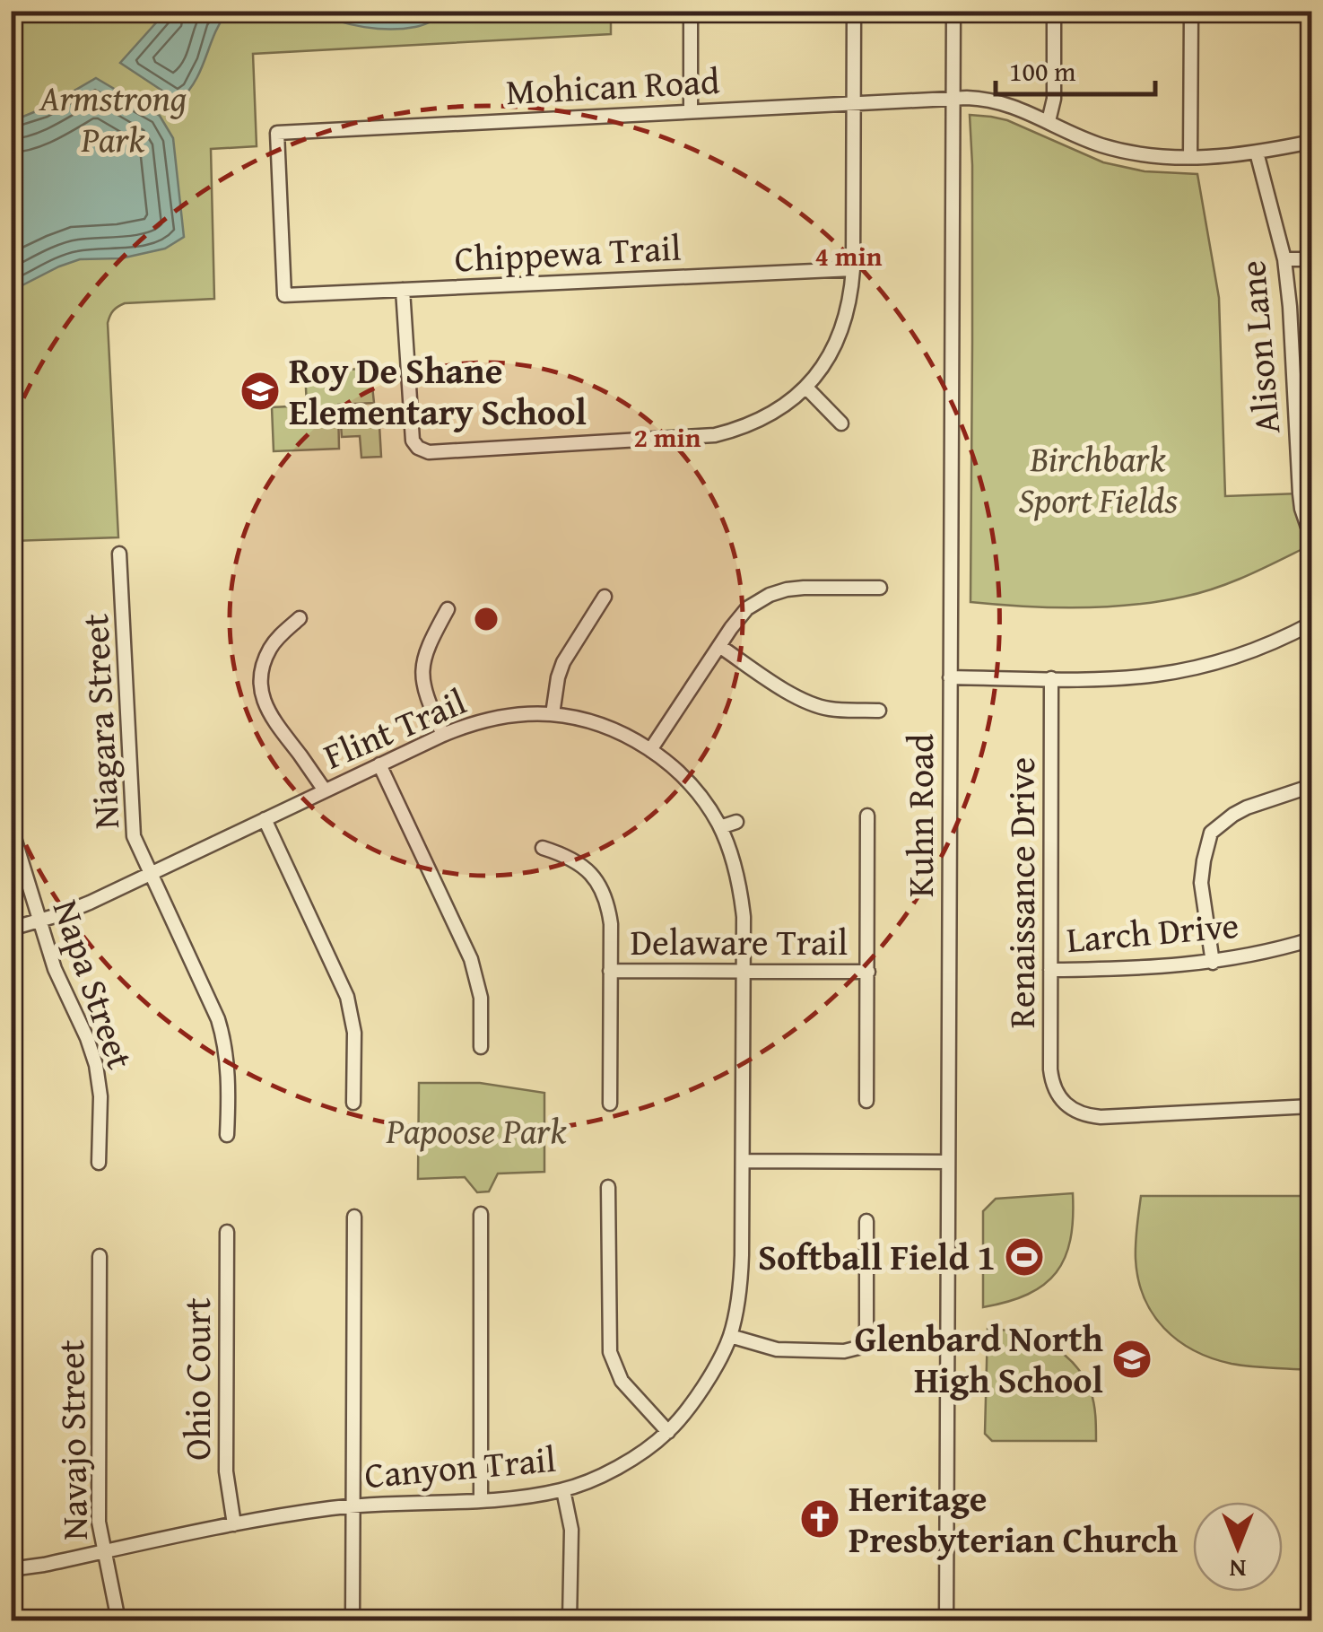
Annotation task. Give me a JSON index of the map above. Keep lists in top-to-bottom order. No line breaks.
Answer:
{"streets":{"street":["Mohican Road","Chippewa Trail","Alison Lane","Niagara Street","Flint Trail","Kuhn Road","Renaissance Drive","Larch Drive","Delaware Trail","Napa Street","Ohio Court","Navajo Street","Canyon Trail"]},"crossings":[["Mohican Road","Chippewa Trail"],["Mohican Road","Alison Lane"],["Mohican Road","Kuhn Road"],["Niagara Street","Flint Trail"],["Flint Trail","Delaware Trail"],["Flint Trail","Napa Street"],["Flint Trail","Canyon Trail"],["Renaissance Drive","Larch Drive"],["Ohio Court","Canyon Trail"],["Navajo Street","Canyon Trail"]],"parks":["Armstrong Park","Birchbark Sport Fields","Papoose Park"],"places":{"school or university":["Roy De Shane Elementary School","Glenbard North High School"],"sports":["Softball Field 1"],"church":["Heritage Presbyterian Church"]},"scale_bar":"100 m","north":"bottom","rings":["4 min","2 min"]}
